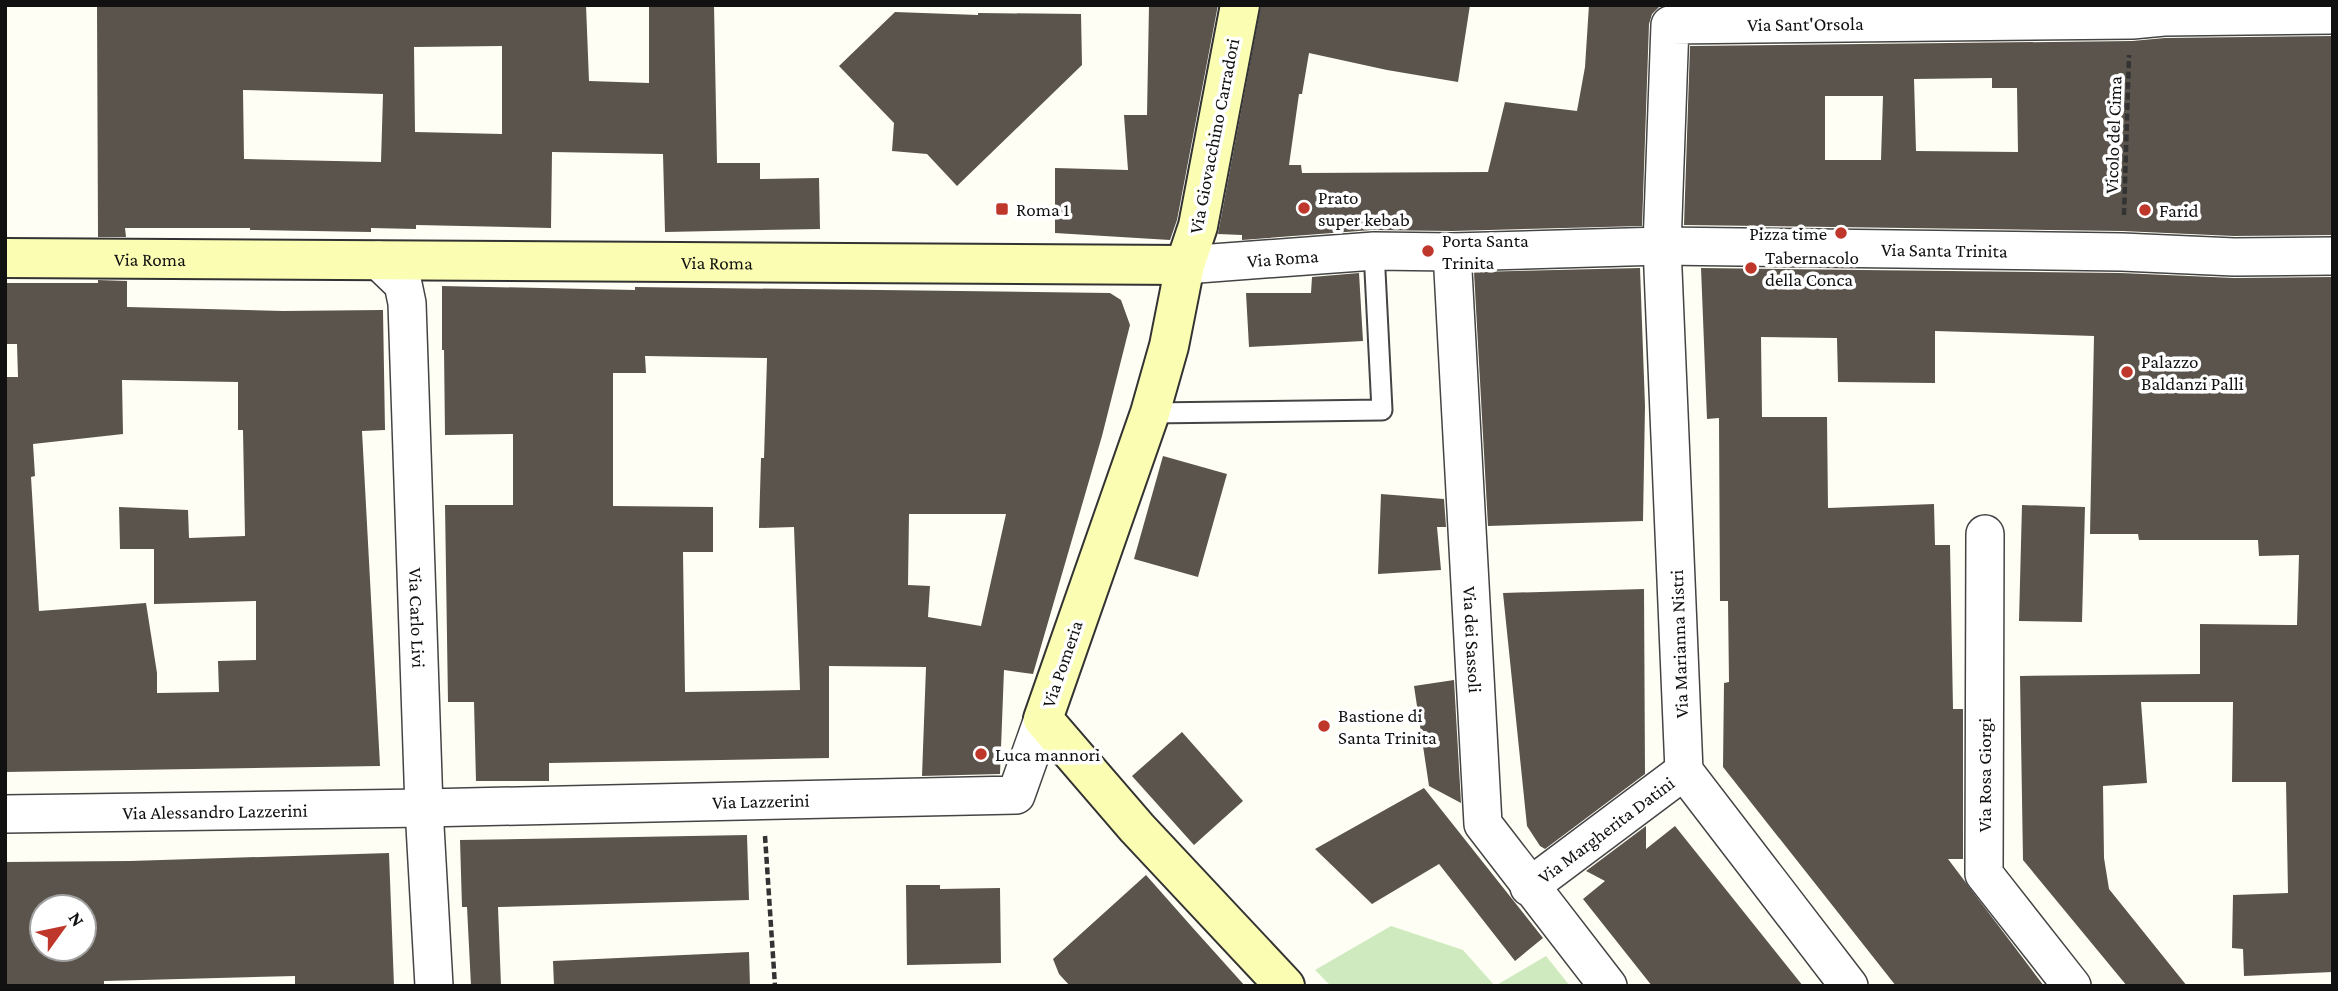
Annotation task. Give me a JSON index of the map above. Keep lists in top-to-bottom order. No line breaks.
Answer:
{"streets":{"street":["Via Sant'Orsola","Via Giovacchino Carradori","Via Santa Trinita","Via Roma","Via Carlo Livi","Via dei Sassoli","Via Marianna Nistri","Via Pomeria","Via Rosa Giorgi","Via Lazzerini","Via Alessandro Lazzerini","Via Margherita Datini"],"path":["Vicolo del Cima"]},"crossings":[["Via Sant'Orsola","Vicolo del Cima"],["Via Sant'Orsola","Via Santa Trinita"],["Via Sant'Orsola","Via Marianna Nistri"],["Vicolo del Cima","Via Santa Trinita"],["Via Giovacchino Carradori","Via Roma"],["Via Giovacchino Carradori","Via Pomeria"],["Via Santa Trinita","Via Roma"],["Via Santa Trinita","Via dei Sassoli"],["Via Santa Trinita","Via Marianna Nistri"],["Via Roma","Via Carlo Livi"],["Via Roma","Via dei Sassoli"],["Via Roma","Via Pomeria"],["Via Carlo Livi","Via Lazzerini"],["Via Carlo Livi","Via Alessandro Lazzerini"],["Via dei Sassoli","Via Margherita Datini"],["Via Marianna Nistri","Via Margherita Datini"],["Via Pomeria","Via Lazzerini"],["Via Lazzerini","Via Alessandro Lazzerini"]],"places":{"other":["Prato super kebab","Farid","Pizza time","Porta Santa Trinita","Tabernacolo della Conca","Palazzo Baldanzi Palli","Bastione di Santa Trinita","Luca mannori"],"transit":["Roma 1"]},"north":"top right"}
